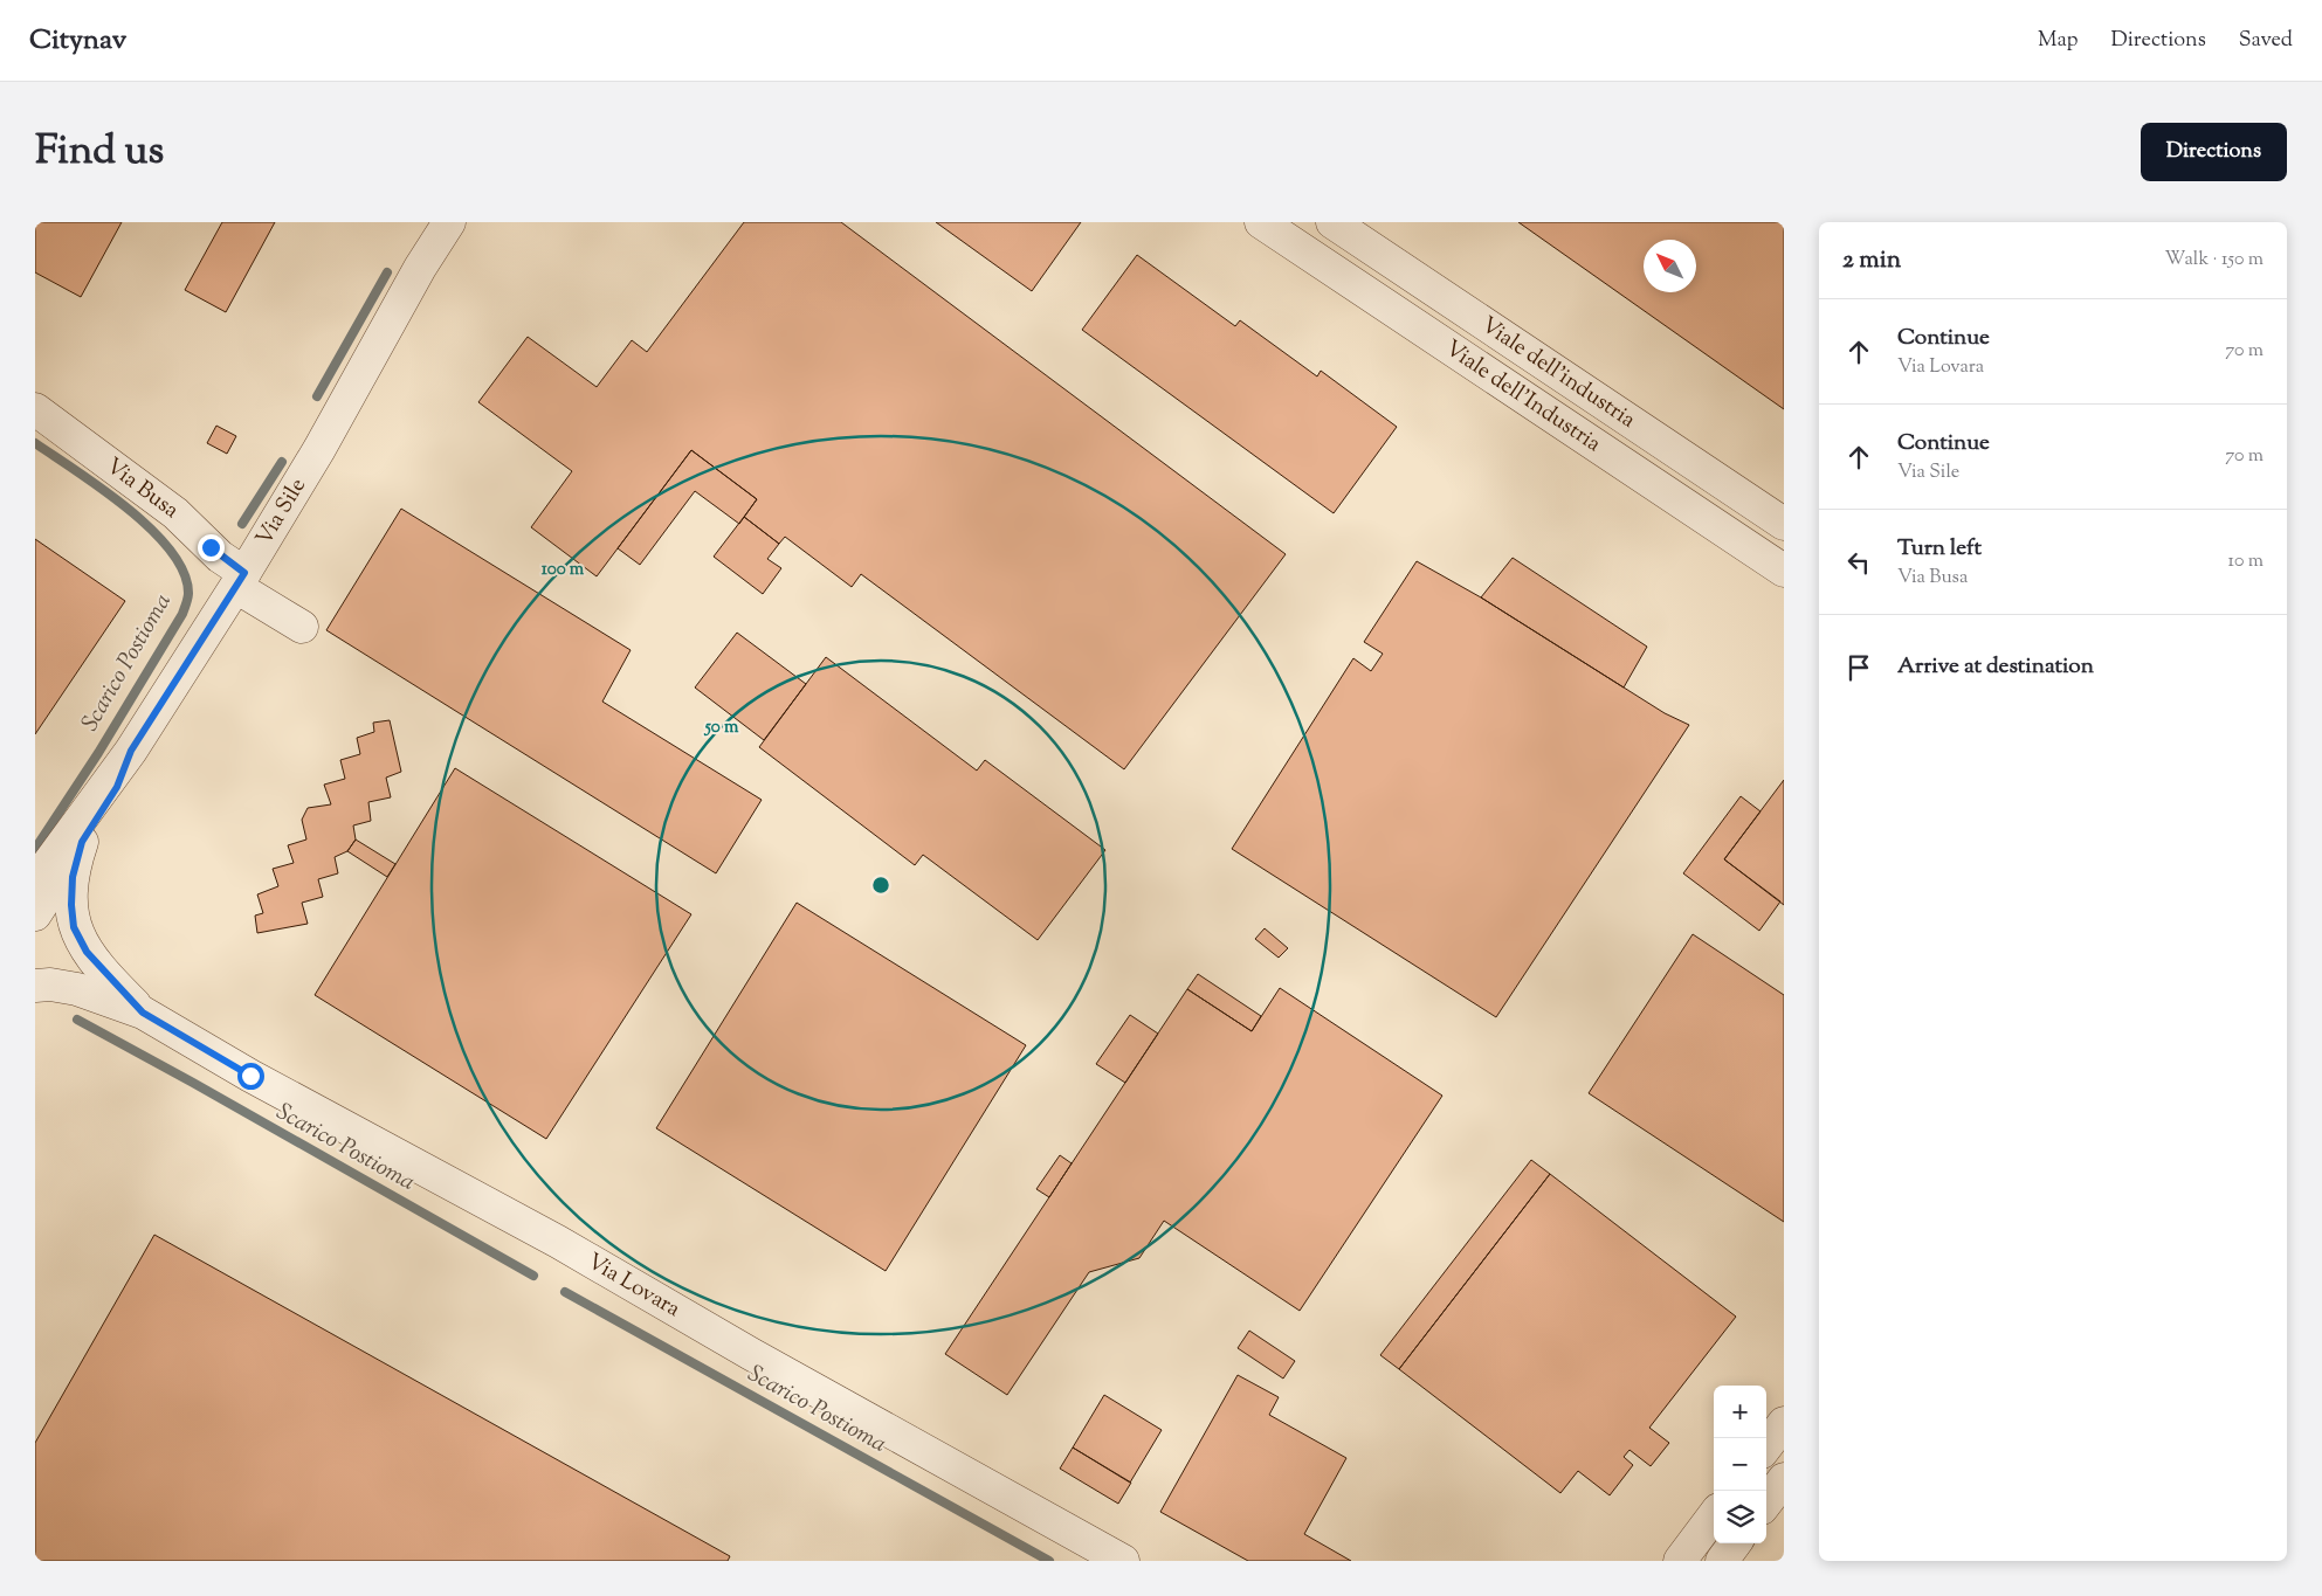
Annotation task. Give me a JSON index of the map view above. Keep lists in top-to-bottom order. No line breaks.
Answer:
{"streets":{"street":["Viale dell'industria","Viale dell'Industria","Via Busa","Via Sile","Via Lovara"]},"crossings":[["Via Busa","Via Sile"],["Via Sile","Via Lovara"]],"water":["Scarico Postioma"],"north":"top left","page":{"header":"Citynav","nav":["Map","Directions","Saved"],"title":"Find us","buttons":"Directions","heading":["2 min","Walk · 150 m"],"list":[["Continue","Via Lovara","70 m"],["Continue","Via Sile","70 m"],["Turn left","Via Busa","10 m"],"Arrive at destination"],"map_buttons":["+","−"]},"rings":["100 m","50 m"]}
